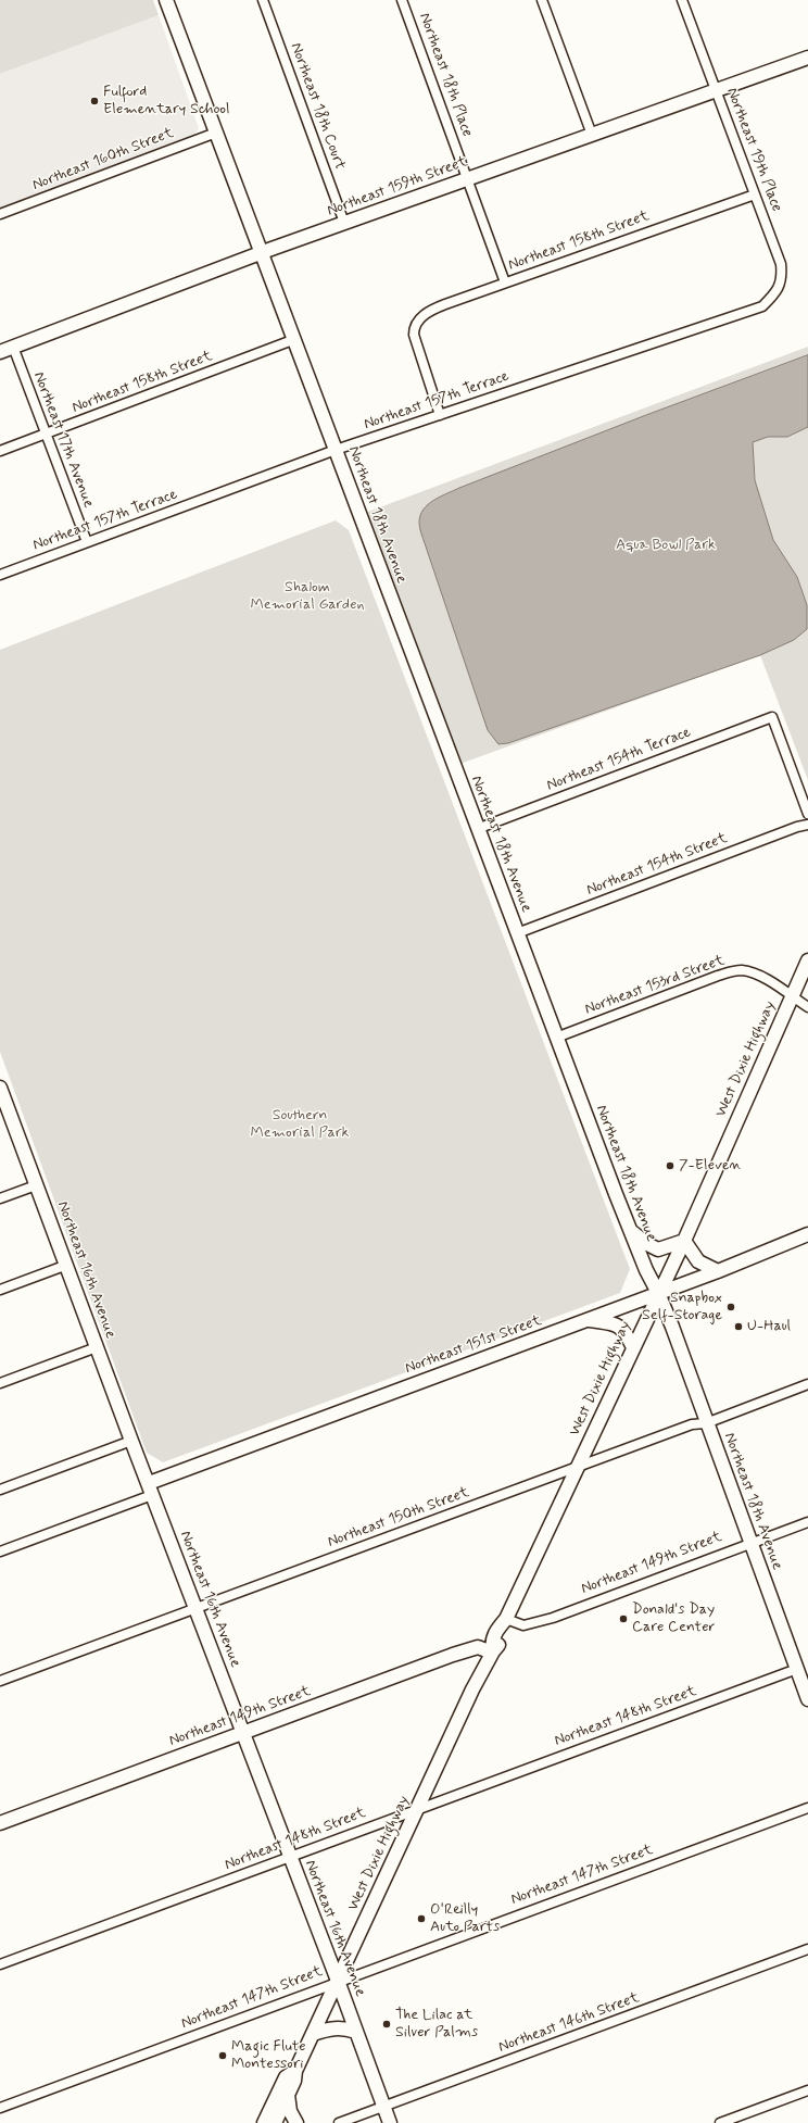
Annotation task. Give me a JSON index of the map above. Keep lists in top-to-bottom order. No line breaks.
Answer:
{"streets":{"street":["Northeast 18th Place","Northeast 18th Court","Northeast 19th Place","Northeast 160th Street","Northeast 159th Street","Northeast 158th Street","Northeast 157th Terrace","Northeast 17th Avenue","Northeast 18th Avenue","Northeast 154th Terrace","Northeast 154th Street","Northeast 153rd Street","West Dixie Highway","Northeast 16th Avenue","Northeast 151st Street","Northeast 150th Street","Northeast 149th Street","Northeast 148th Street","Northeast 147th Street","Northeast 146th Street"]},"crossings":[["Northeast 18th Place","Northeast 159th Street"],["Northeast 18th Place","Northeast 158th Street"],["Northeast 18th Court","Northeast 159th Street"],["Northeast 19th Place","Northeast 159th Street"],["Northeast 19th Place","Northeast 158th Street"],["Northeast 19th Place","Northeast 157th Terrace"],["Northeast 160th Street","Northeast 18th Avenue"],["Northeast 159th Street","Northeast 17th Avenue"],["Northeast 159th Street","Northeast 18th Avenue"],["Northeast 158th Street","Northeast 157th Terrace"],["Northeast 158th Street","Northeast 17th Avenue"],["Northeast 158th Street","Northeast 18th Avenue"],["Northeast 157th Terrace","Northeast 17th Avenue"],["Northeast 157th Terrace","Northeast 18th Avenue"],["Northeast 18th Avenue","Northeast 154th Terrace"],["Northeast 18th Avenue","Northeast 154th Street"],["Northeast 18th Avenue","Northeast 153rd Street"],["Northeast 18th Avenue","West Dixie Highway"],["Northeast 18th Avenue","Northeast 151st Street"],["Northeast 18th Avenue","Northeast 150th Street"],["Northeast 18th Avenue","Northeast 149th Street"],["Northeast 18th Avenue","Northeast 148th Street"],["Northeast 153rd Street","West Dixie Highway"],["West Dixie Highway","Northeast 16th Avenue"],["West Dixie Highway","Northeast 151st Street"],["West Dixie Highway","Northeast 150th Street"],["West Dixie Highway","Northeast 149th Street"],["West Dixie Highway","Northeast 148th Street"],["West Dixie Highway","Northeast 147th Street"],["Northeast 16th Avenue","Northeast 151st Street"],["Northeast 16th Avenue","Northeast 150th Street"],["Northeast 16th Avenue","Northeast 149th Street"],["Northeast 16th Avenue","Northeast 148th Street"],["Northeast 16th Avenue","Northeast 147th Street"],["Northeast 16th Avenue","Northeast 146th Street"]],"parks":["Aqua Bowl Park","Shalom Memorial Garden","Southern Memorial Park"],"places":["Fulford Elementary School","7-Eleven","Snapbox Self-Storage","U-Haul","Donald's Day Care Center","O'Reilly Auto Parts","The Lilac at Silver Palms","Magic Flute Montessori"]}
